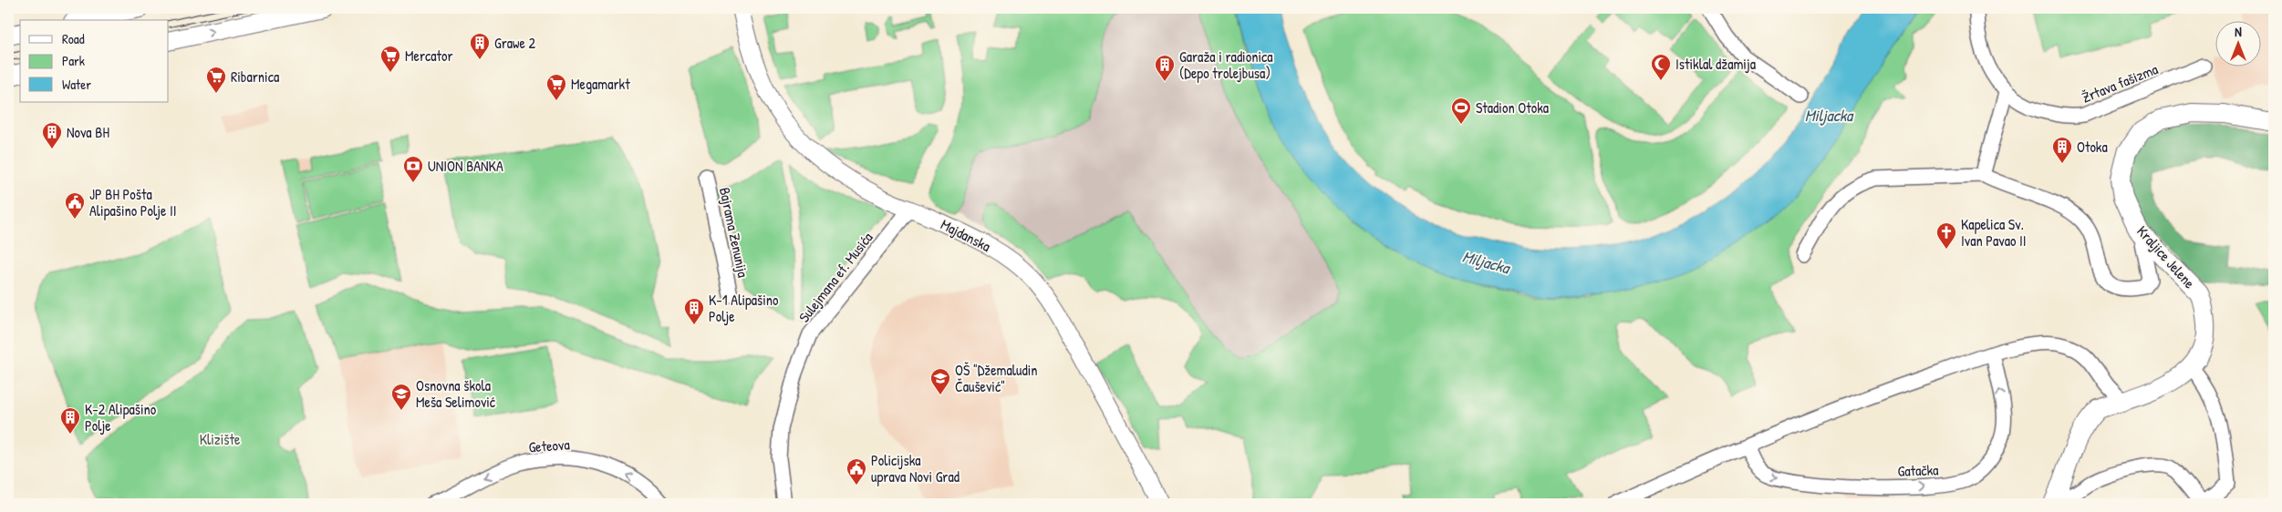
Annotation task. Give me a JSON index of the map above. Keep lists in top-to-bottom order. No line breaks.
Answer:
{"streets":{"main road":["Kraljice Jelene"],"street":["Žrtava fašizma","Bajrama Zenunija","Majdanska","Sulejmana ef. Musića","Geteova","Gatačka"]},"crossings":[["Majdanska","Sulejmana ef. Musića"]],"one_way":["Geteova"],"water":["Miljacka"],"parks":["Klizište"],"places":{"building":["Grawe 2","Garaža i radionica (Depo trolejbusa)","Nova BH","Otoka","K-1 Alipašino Polje","K-2 Alipašino Polje"],"supermarket":["Mercator","Ribarnica","Megamarkt"],"mosque":["Istiklal džamija"],"sports":["Stadion Otoka"],"bank":["UNION BANKA"],"public building":["JP BH Pošta Alipašino Polje II","Policijska uprava Novi Grad"],"church":["Kapelica Sv. Ivan Pavao II"],"school or university":["OŠ \"Džemaludin Čaušević\"","Osnovna škola Meša Selimović"]},"legend":["Road","Park","Water"],"north":"top"}
